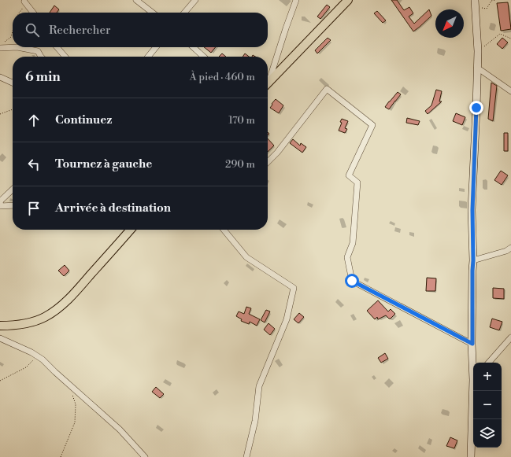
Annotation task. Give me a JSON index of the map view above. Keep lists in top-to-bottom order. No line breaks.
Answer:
{"north":"bottom left","page":{"search":"Rechercher","heading":["6 min","À pied · 460 m"],"list":[["Continuez","170 m"],["Tournez à gauche","290 m"],"Arrivée à destination"],"map_buttons":["+","−"]}}
